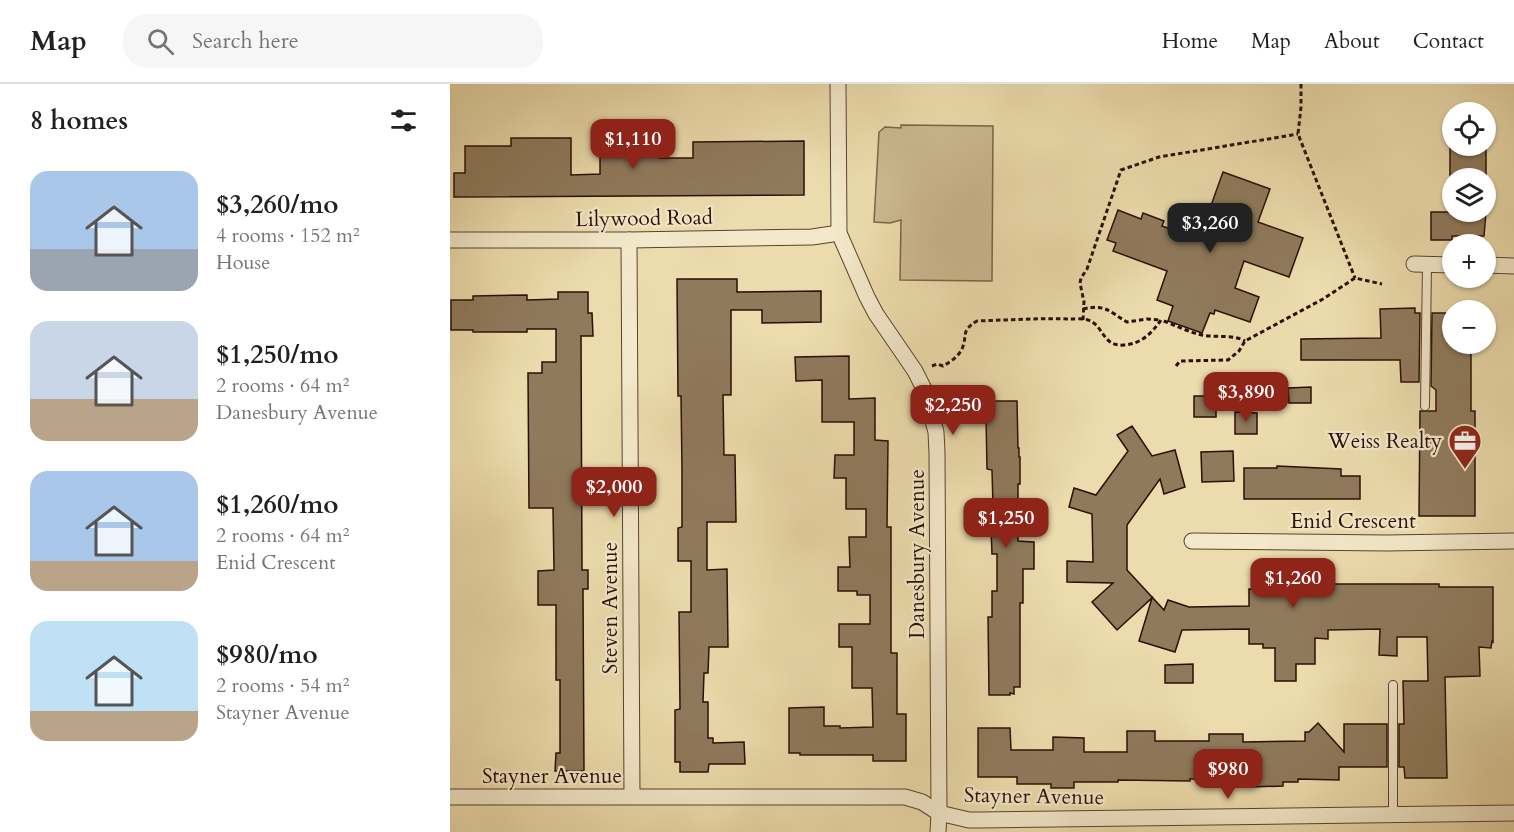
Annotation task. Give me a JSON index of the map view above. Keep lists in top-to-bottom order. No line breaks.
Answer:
{"streets":{"street":["Lilywood Road","Enid Crescent","Danesbury Avenue","Steven Avenue","Stayner Avenue"]},"crossings":[["Lilywood Road","Danesbury Avenue"],["Lilywood Road","Steven Avenue"],["Danesbury Avenue","Stayner Avenue"],["Steven Avenue","Stayner Avenue"]],"places":{"office":["Weiss Realty"]},"page":{"header":"Map","search":"Search here","nav":["Home","Map","About","Contact"],"heading":"8 homes","map_buttons":["+","−"],"price":["$1,110","$3,260","$3,890","$2,250","$2,000","$1,250","$1,260","$980"],"list":[{"name":"$3,260/mo","note":"4 rooms · 152 m² · House"},{"name":"$1,250/mo","note":"2 rooms · 64 m² · Danesbury Avenue"},{"name":"$1,260/mo","note":"2 rooms · 64 m² · Enid Crescent"},{"name":"$980/mo","note":"2 rooms · 54 m² · Stayner Avenue"}]}}
